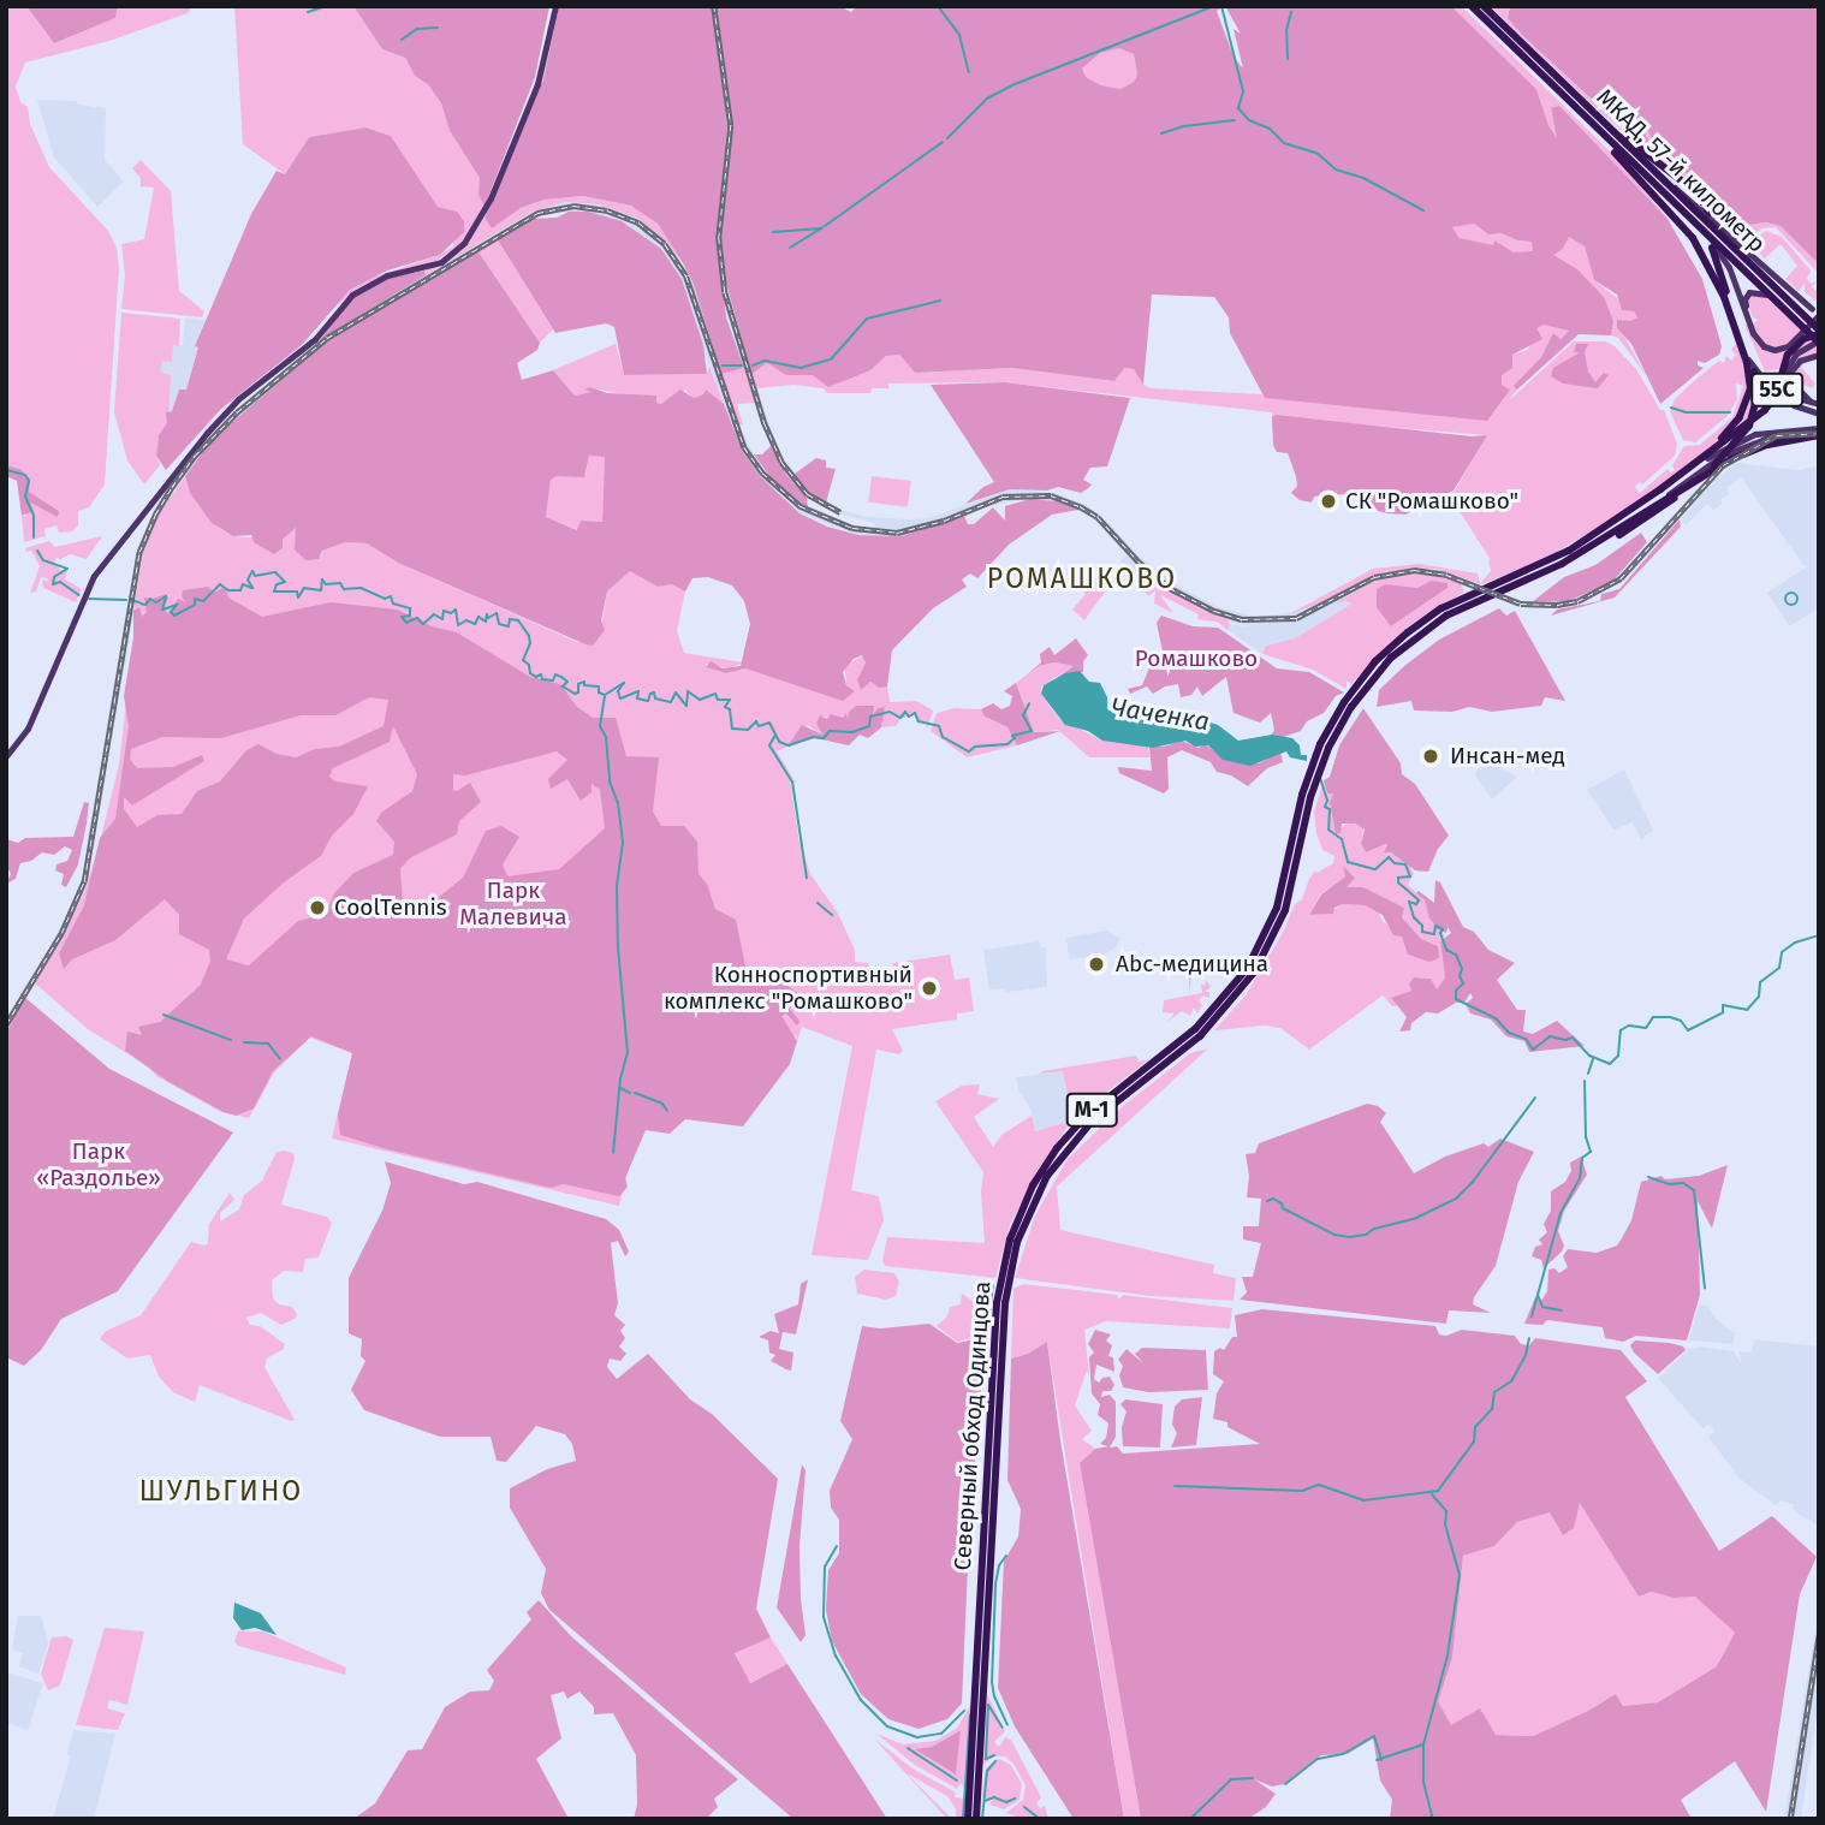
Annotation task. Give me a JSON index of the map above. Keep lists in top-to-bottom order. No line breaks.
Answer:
{"streets":{"highway":["МКАД, 57-й километр","55C","М-1","Северный обход Одинцова"]},"crossings":[["55C","Северный обход Одинцова"]],"districts":["РОМАШКОВО","ШУЛЬГИНО"],"water":["Чаченка"],"parks":["Ромашково","Парк Малевича","Парк «Раздолье»"],"places":["СК \"Ромашково\"","Инсан-мед","CoolTennis","Abc-медицина","Конноспортивный комплекс \"Ромашково\""]}
